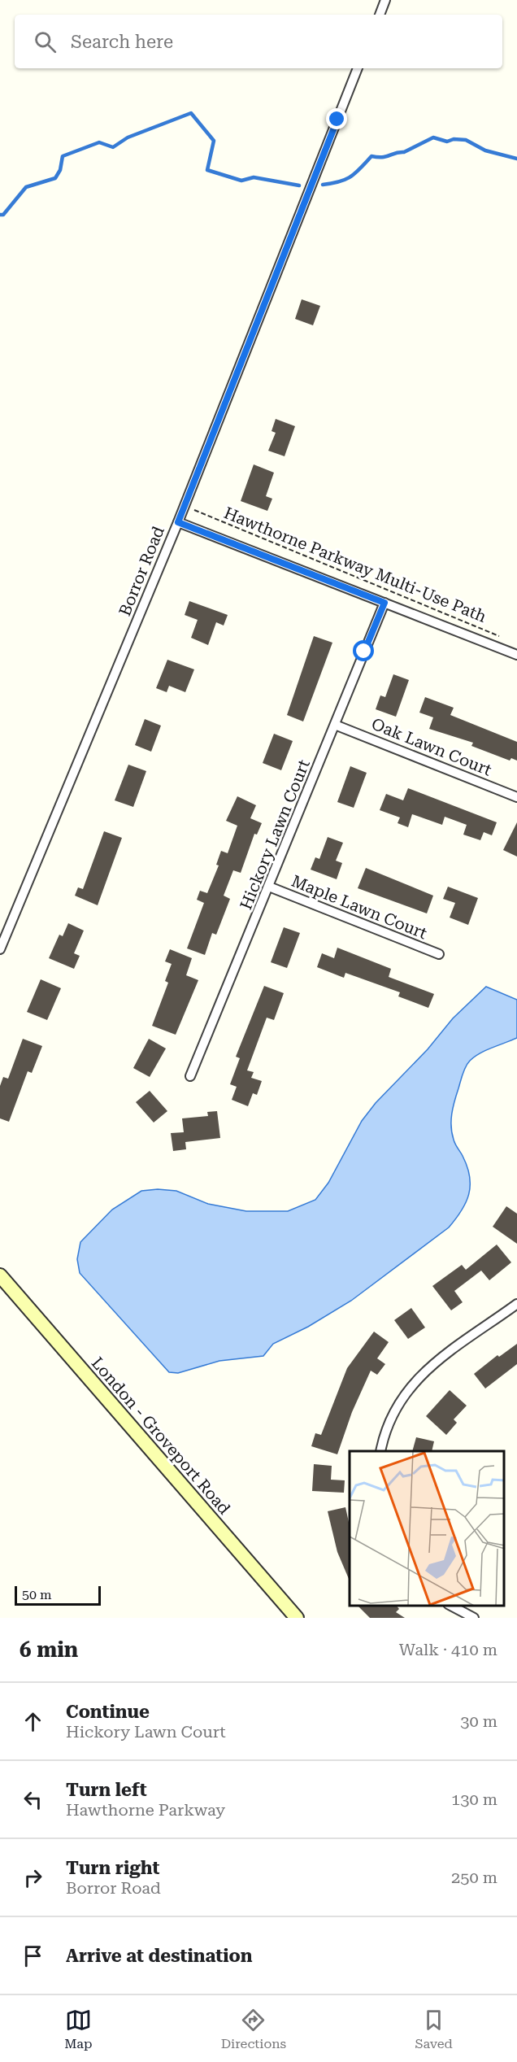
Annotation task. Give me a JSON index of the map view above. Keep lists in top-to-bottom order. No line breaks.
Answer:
{"streets":{"main road":["London - Groveport Road"],"street":["Borror Road","Oak Lawn Court","Hickory Lawn Court","Maple Lawn Court"],"path":["Hawthorne Parkway Multi-Use Path"]},"crossings":[["Hawthorne Parkway Multi-Use Path","Borror Road"],["Oak Lawn Court","Hickory Lawn Court"],["Hickory Lawn Court","Maple Lawn Court"]],"scale_bar":"50 m","page":{"search":"Search here","scale":"50 m","heading":["6 min","Walk · 410 m"],"list":[["Continue","Hickory Lawn Court","30 m"],["Turn left","Hawthorne Parkway","130 m"],["Turn right","Borror Road","250 m"],"Arrive at destination"],"nav":["Map","Directions","Saved"]}}
